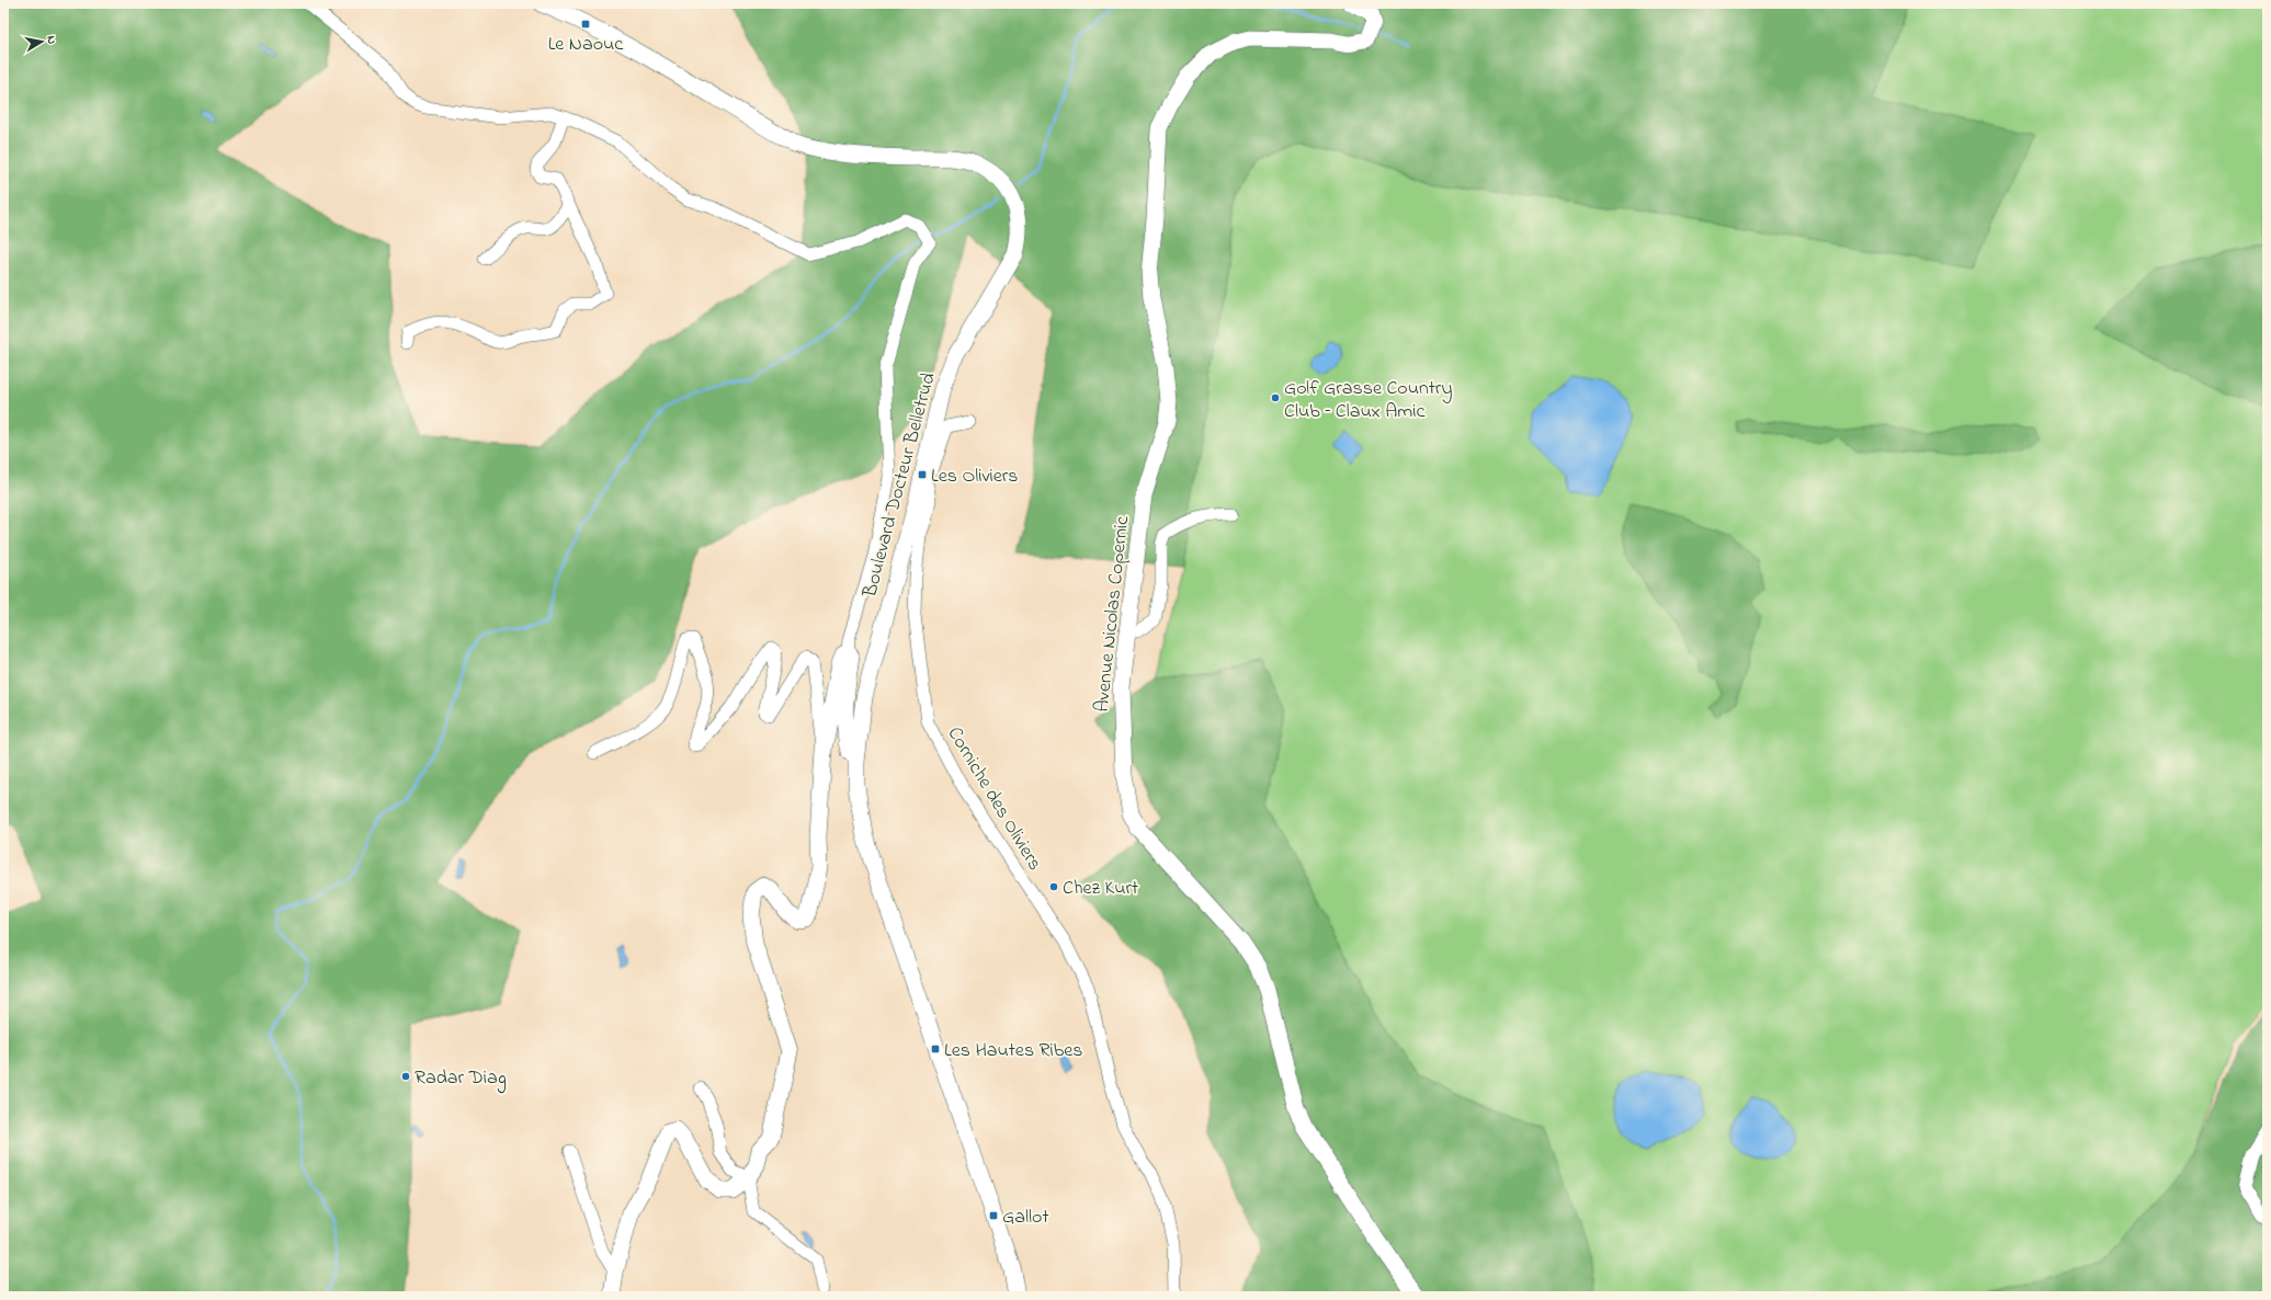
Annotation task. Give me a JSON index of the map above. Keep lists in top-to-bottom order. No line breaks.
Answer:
{"streets":{"street":["Boulevard Docteur Belletrud","Avenue Nicolas Copernic","Corniche des Oliviers"]},"crossings":[["Boulevard Docteur Belletrud","Corniche des Oliviers"]],"places":{"transit":["Le Naouc","Les Oliviers","Les Hautes Ribes","Gallot"],"other":["Golf Grasse Country Club – Claux Amic","Chez Kurt","Radar Diag"]},"north":"right"}
